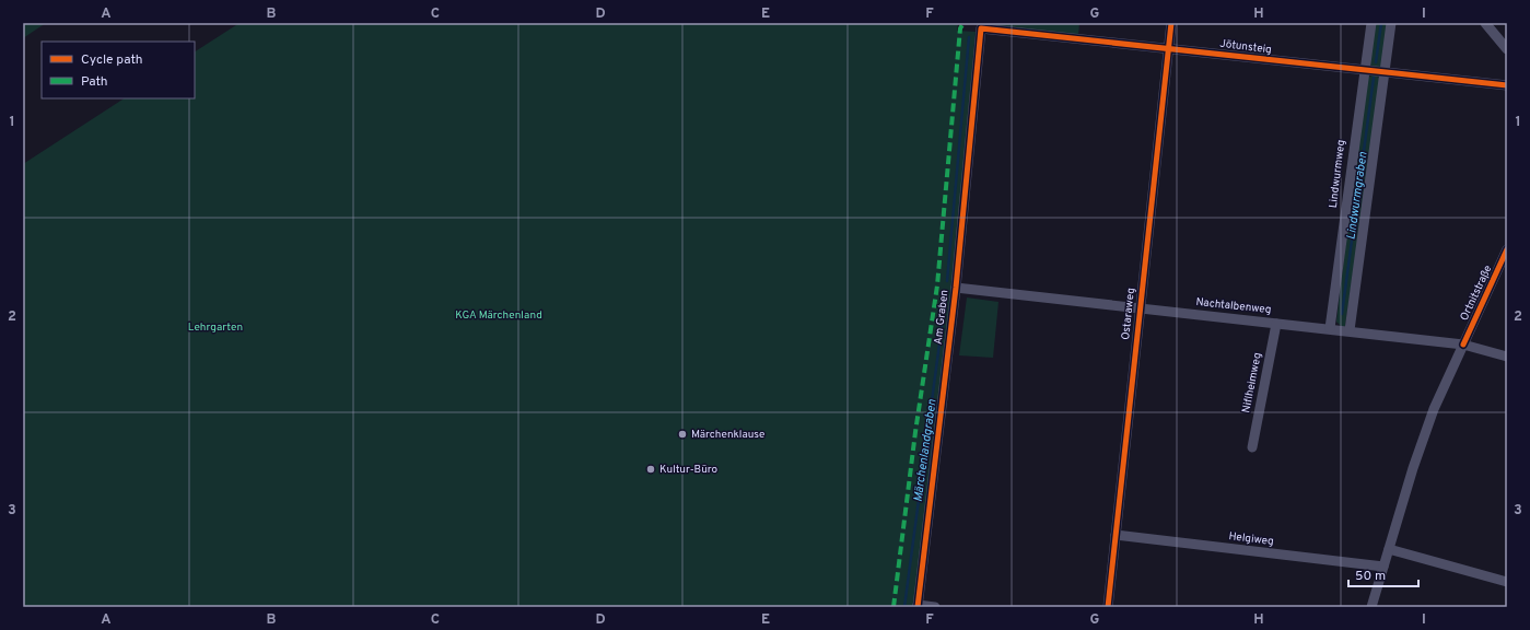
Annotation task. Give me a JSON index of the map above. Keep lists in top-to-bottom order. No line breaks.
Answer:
{"streets":{"street":["Jötunsteig","Lindwurmweg","Ortnitstraße","Nachtalbenweg","Ostaraweg","Am Graben","Niflheimweg","Helgiweg"]},"crossings":[["Jötunsteig","Lindwurmweg"],["Jötunsteig","Ostaraweg"],["Jötunsteig","Am Graben"],["Lindwurmweg","Nachtalbenweg"],["Ortnitstraße","Nachtalbenweg"],["Ortnitstraße","Helgiweg"],["Nachtalbenweg","Ostaraweg"],["Nachtalbenweg","Am Graben"],["Nachtalbenweg","Niflheimweg"],["Ostaraweg","Helgiweg"]],"water":["Lindwurmgraben","Märchenlandgraben"],"parks":["KGA Märchenland","Lehrgarten"],"places":["Märchenklause","Kultur-Büro"],"legend":["Cycle path","Path"],"scale_bar":"50 m","grid":{"columns":["A","B","C","D","E","F","G","H","I"],"rows":["1","2","3"]}}
